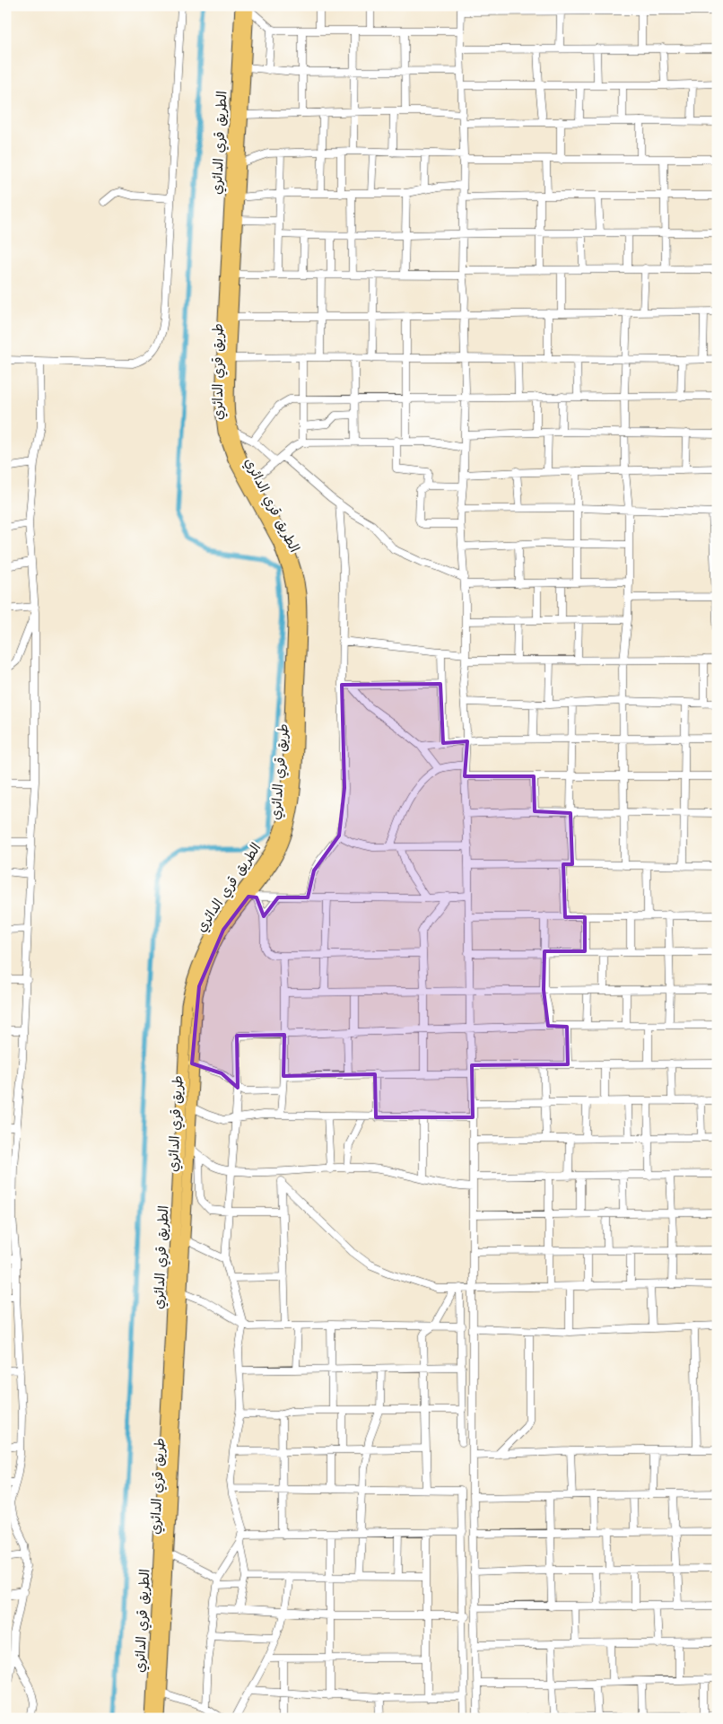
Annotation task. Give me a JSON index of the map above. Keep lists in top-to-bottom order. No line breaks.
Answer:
{"streets":{"highway":["الطريق قري الدائري","طريق قري الدائري"]},"crossings":[["الطريق قري الدائري","طريق قري الدائري"]]}
